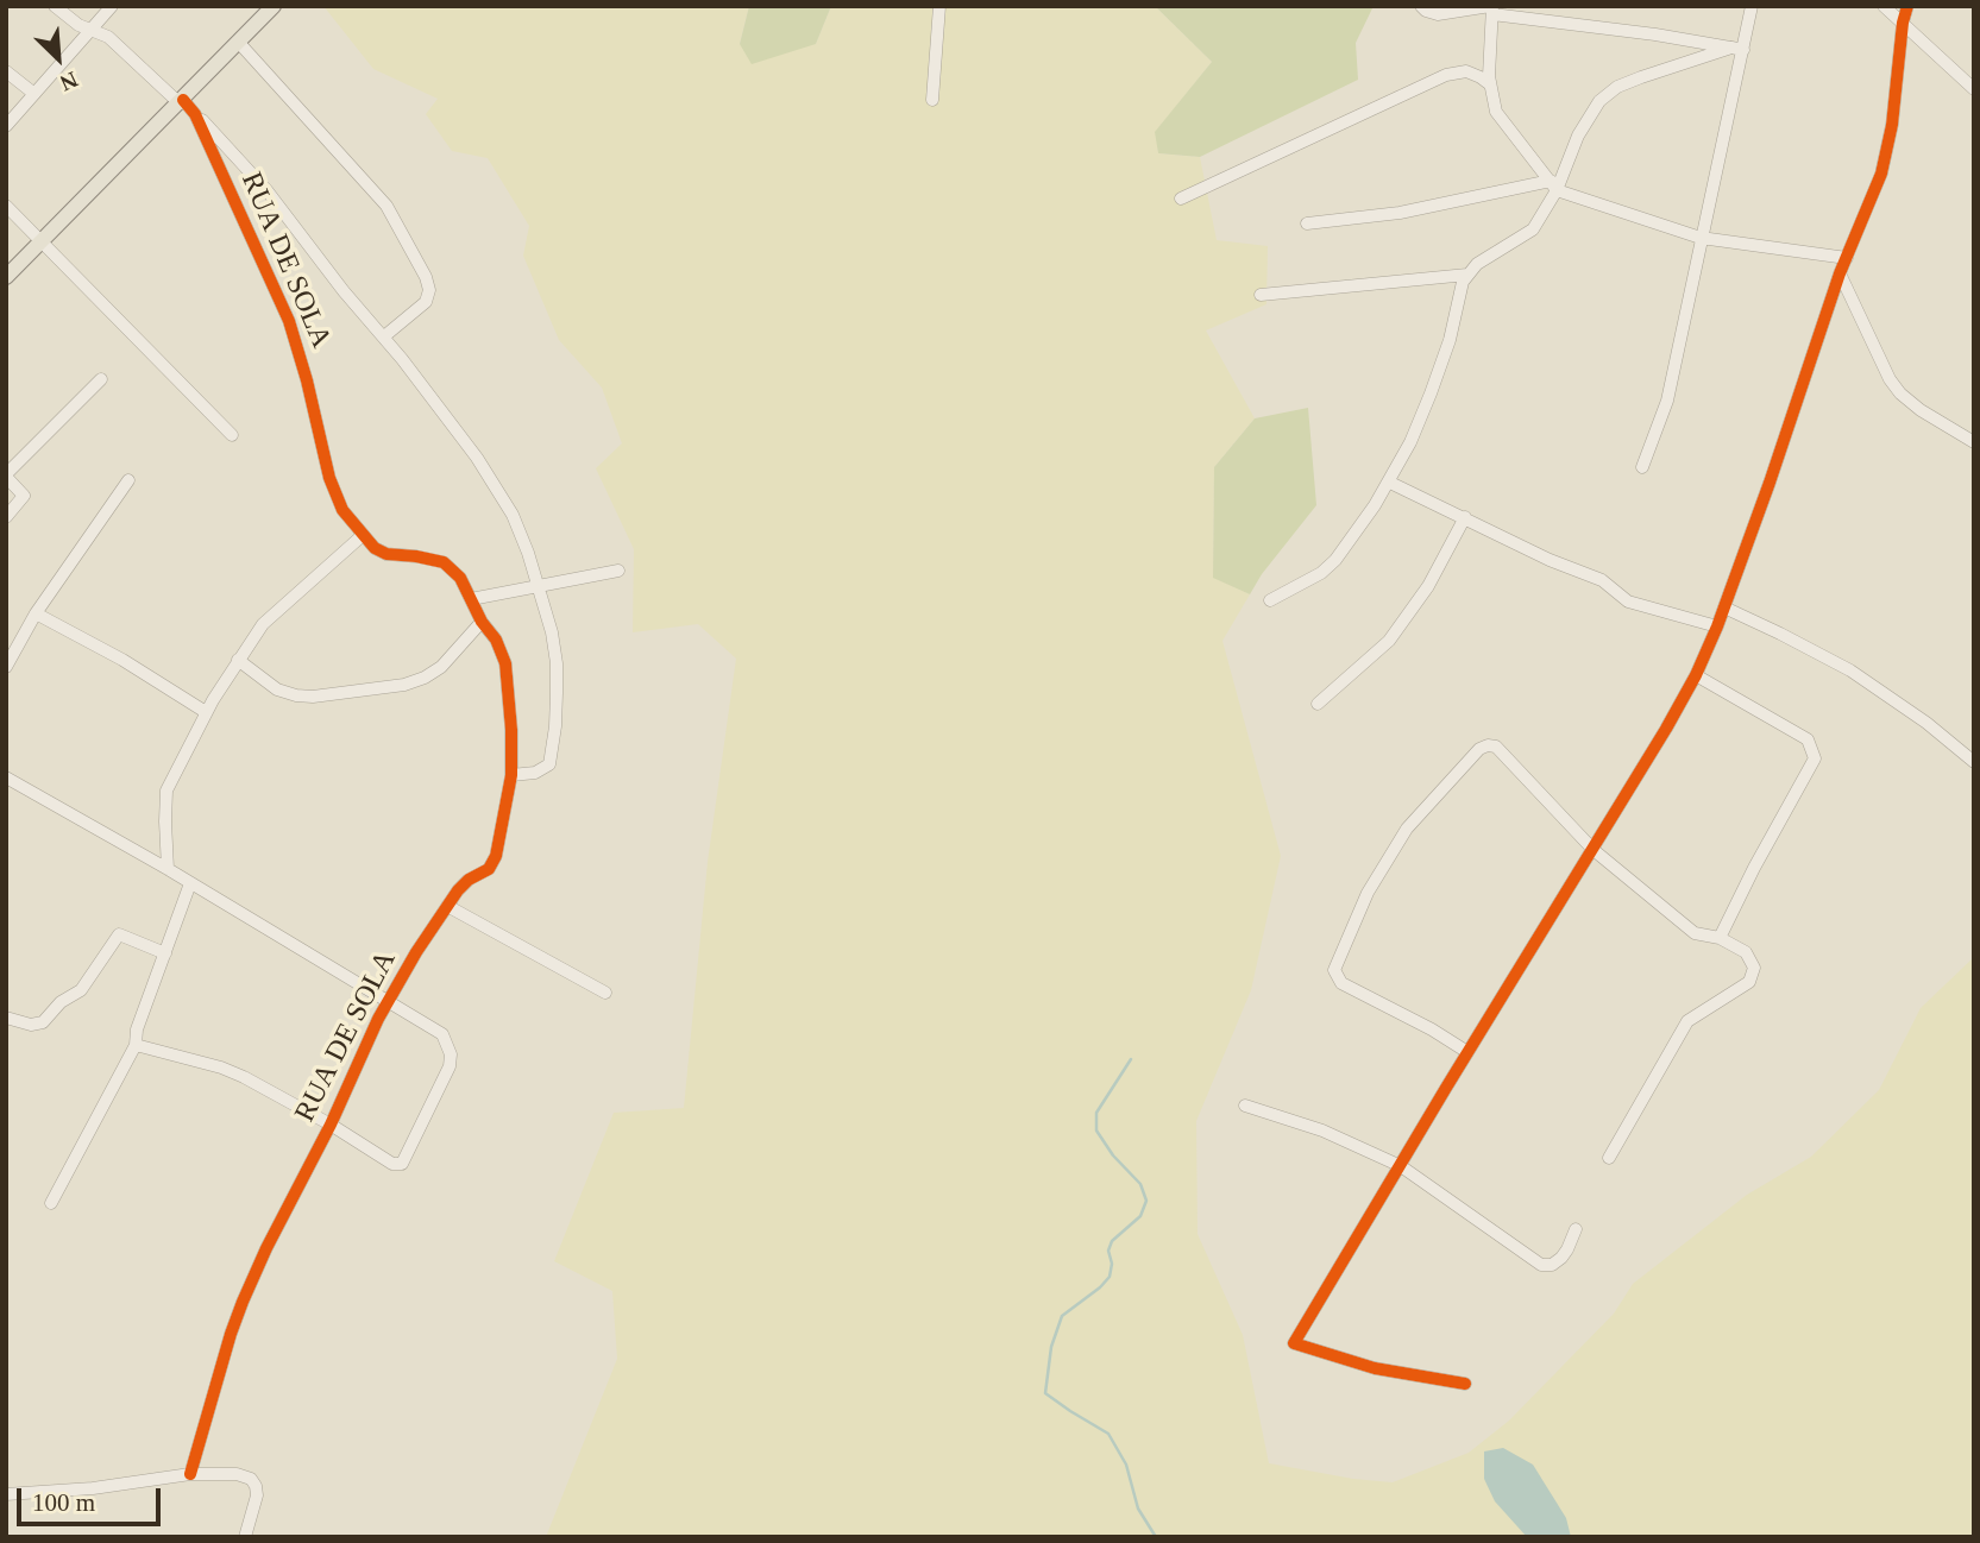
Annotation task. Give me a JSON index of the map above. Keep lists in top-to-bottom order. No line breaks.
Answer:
{"streets":{"street":["RUA DE SOLA"]},"scale_bar":"100 m","north":"bottom right"}
